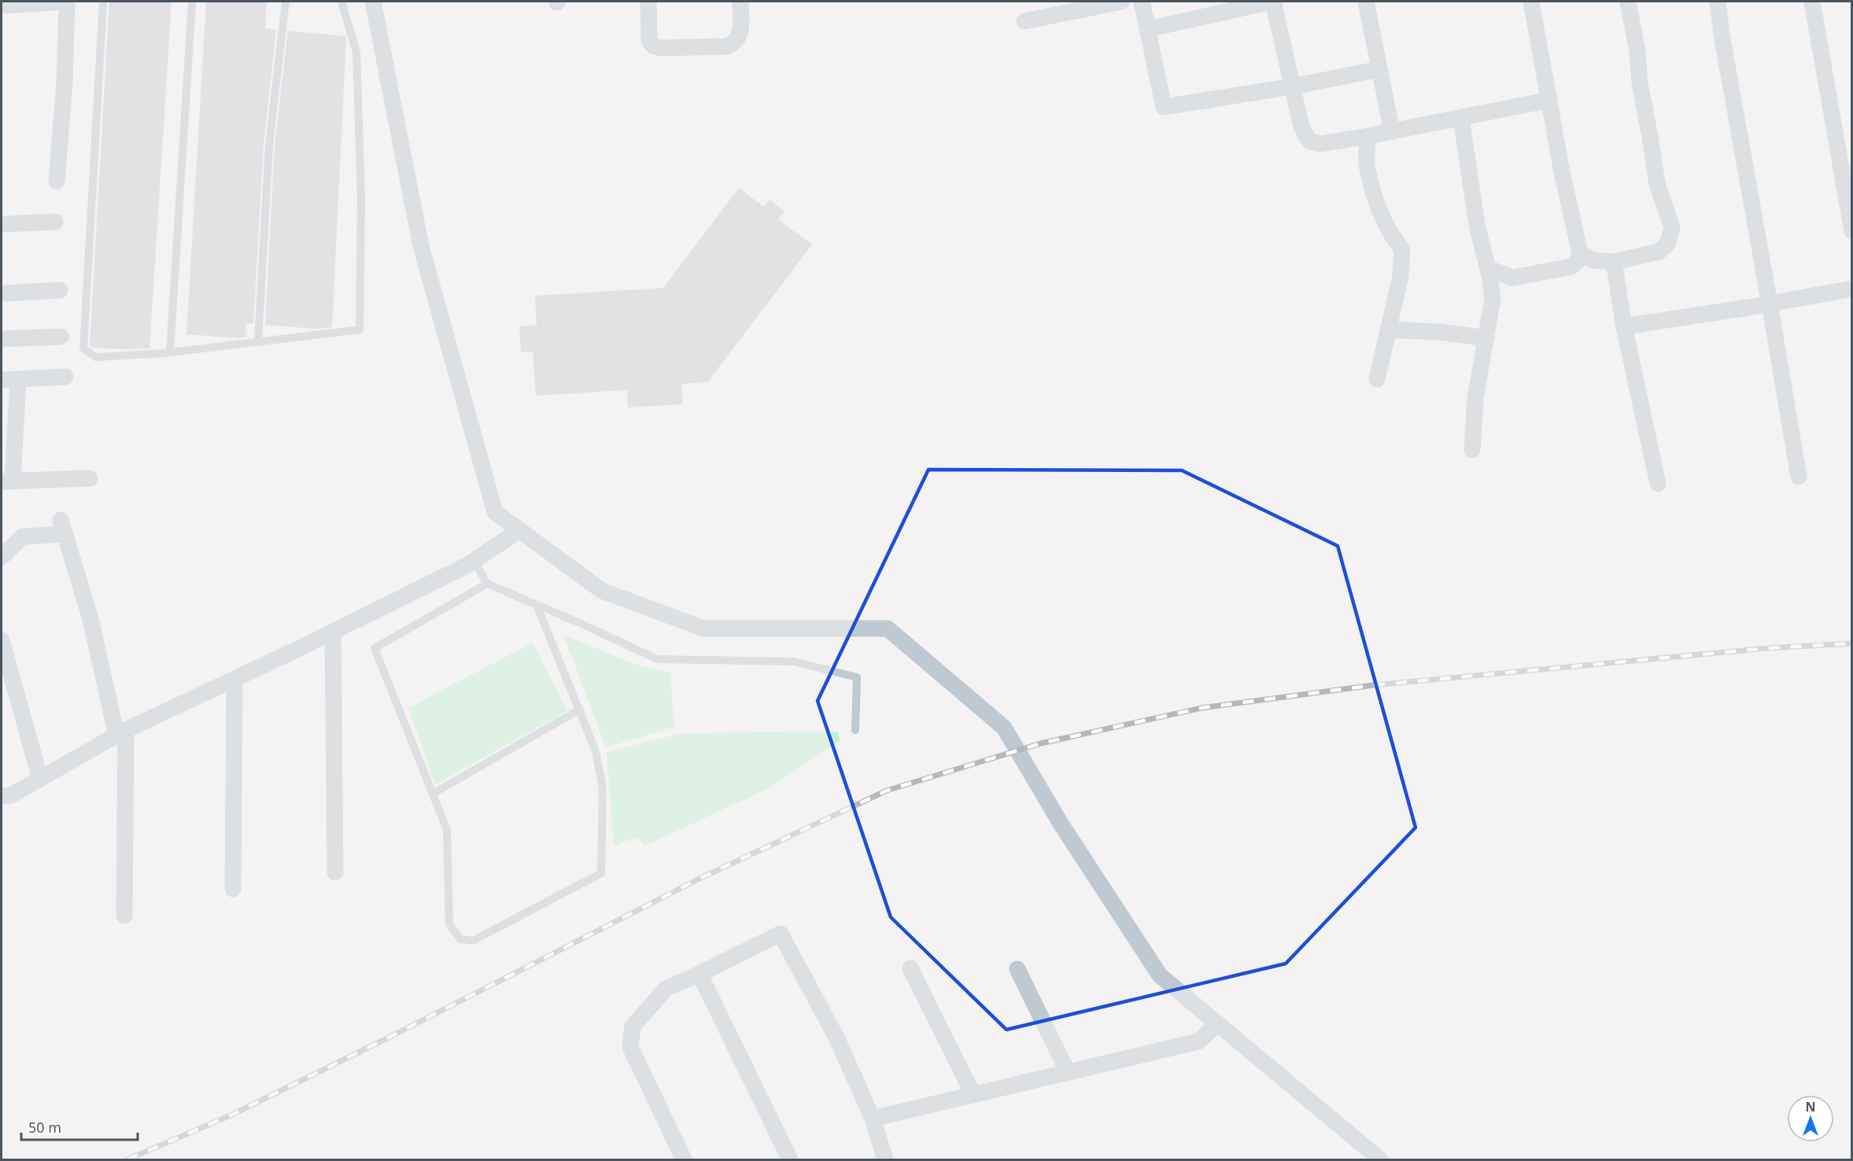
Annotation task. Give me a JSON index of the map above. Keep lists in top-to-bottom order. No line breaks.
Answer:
{"scale_bar":"50 m","north":"top"}
